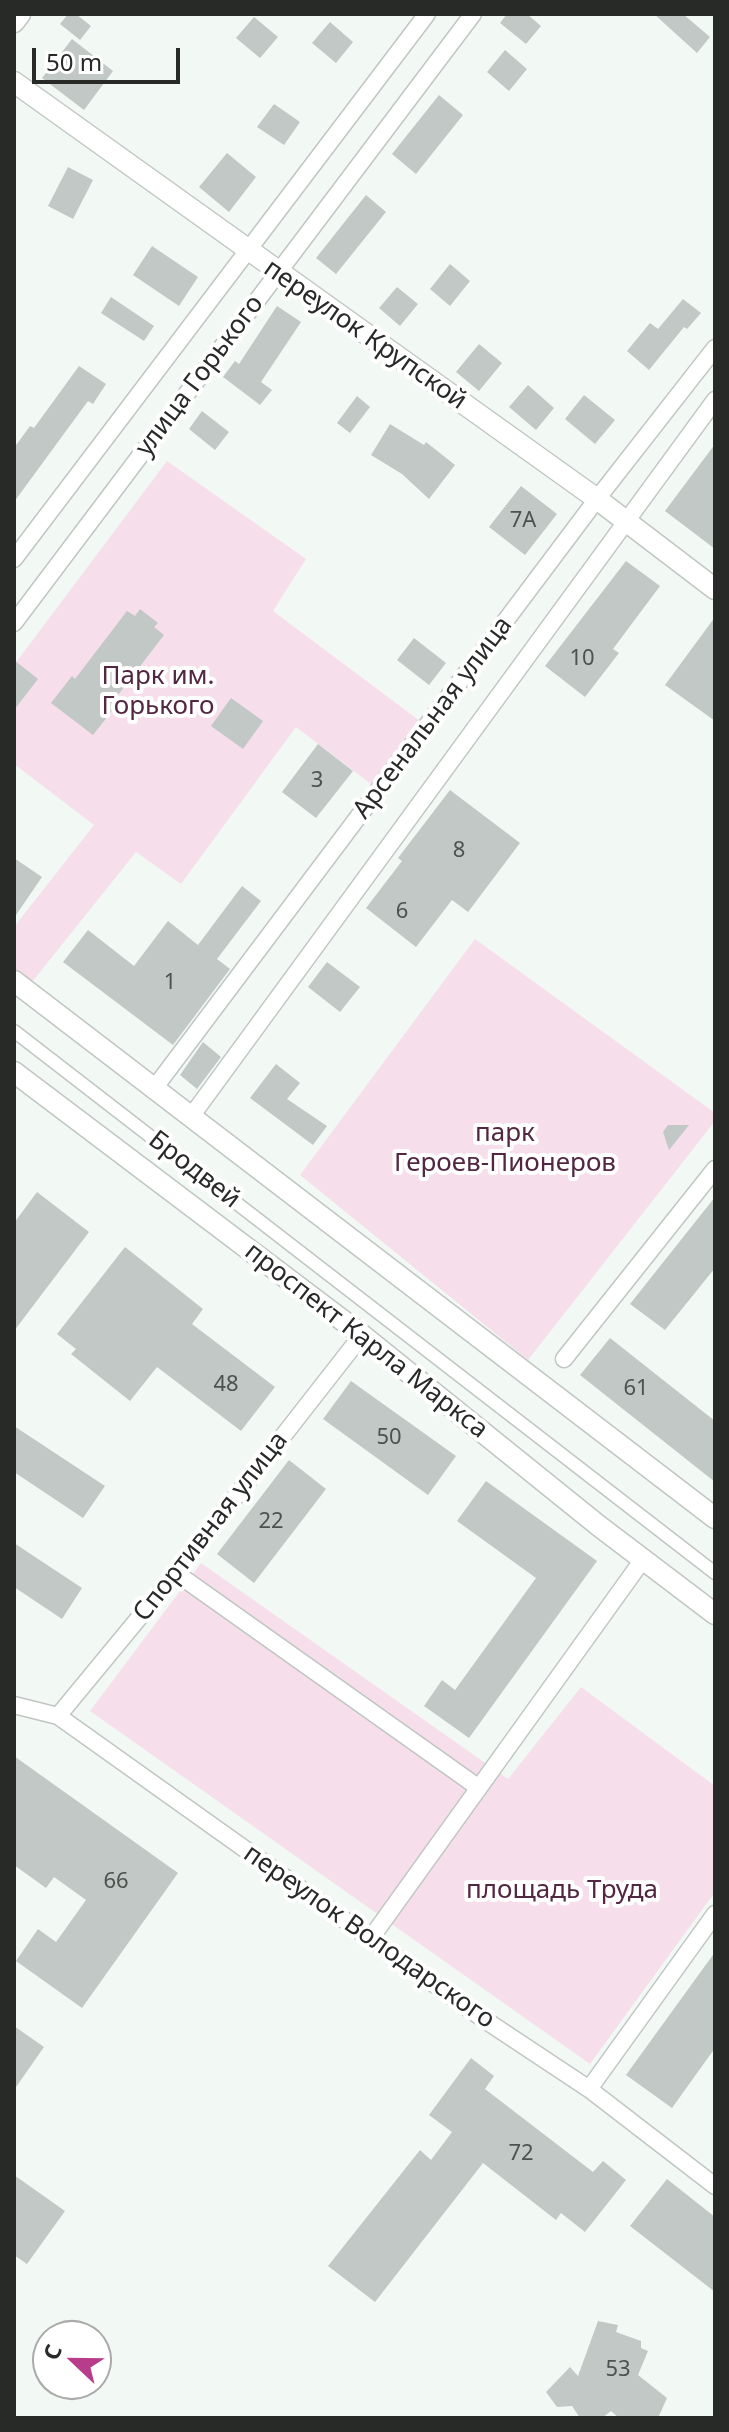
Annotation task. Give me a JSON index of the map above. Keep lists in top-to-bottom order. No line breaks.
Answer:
{"streets":{"street":["переулок Крупской","улица Горького","Арсенальная улица","Бродвей","проспект Карла Маркса","Спортивная улица","переулок Володарского"]},"crossings":[["переулок Крупской","улица Горького"],["переулок Крупской","Арсенальная улица"],["проспект Карла Маркса","Спортивная улица"],["Спортивная улица","переулок Володарского"]],"parks":["Парк им. Горького","парк Героев-Пионеров","площадь Труда"],"house_numbers":["7А","10","3","8","6","1","48","61","50","22","66","72","53"],"scale_bar":"50 m","north":"left"}
